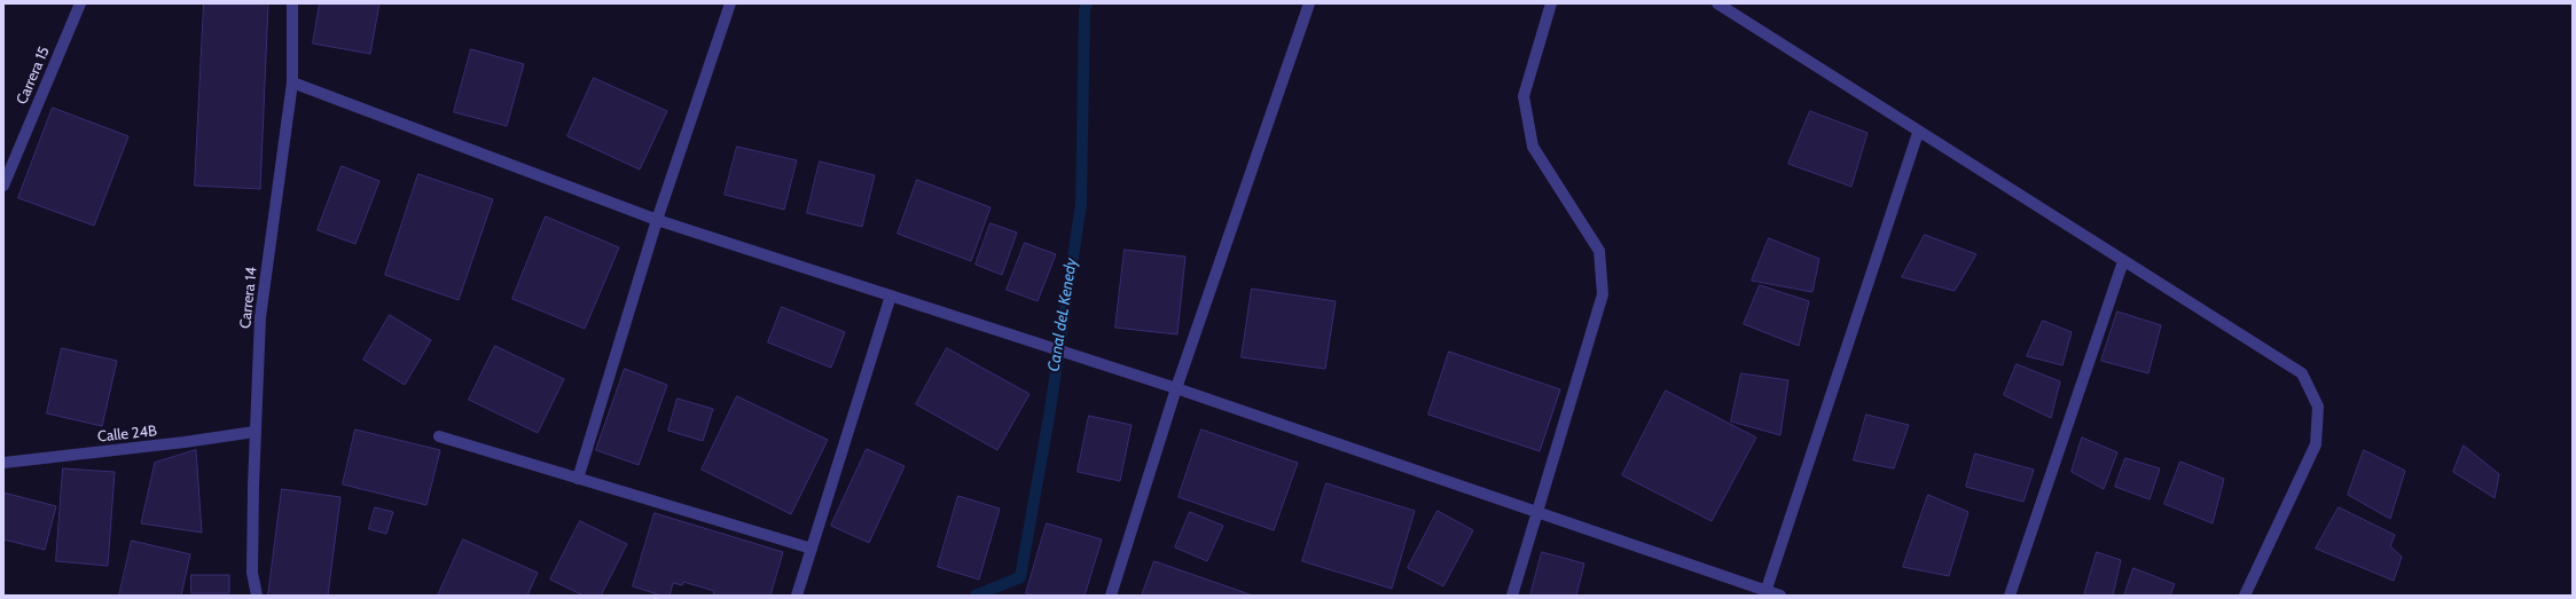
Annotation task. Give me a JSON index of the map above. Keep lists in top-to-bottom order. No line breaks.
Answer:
{"streets":{"street":["Carrera 15","Carrera 14","Calle 24B"]},"crossings":[["Carrera 14","Calle 24B"]],"water":["Canal deL Kenedy"]}
